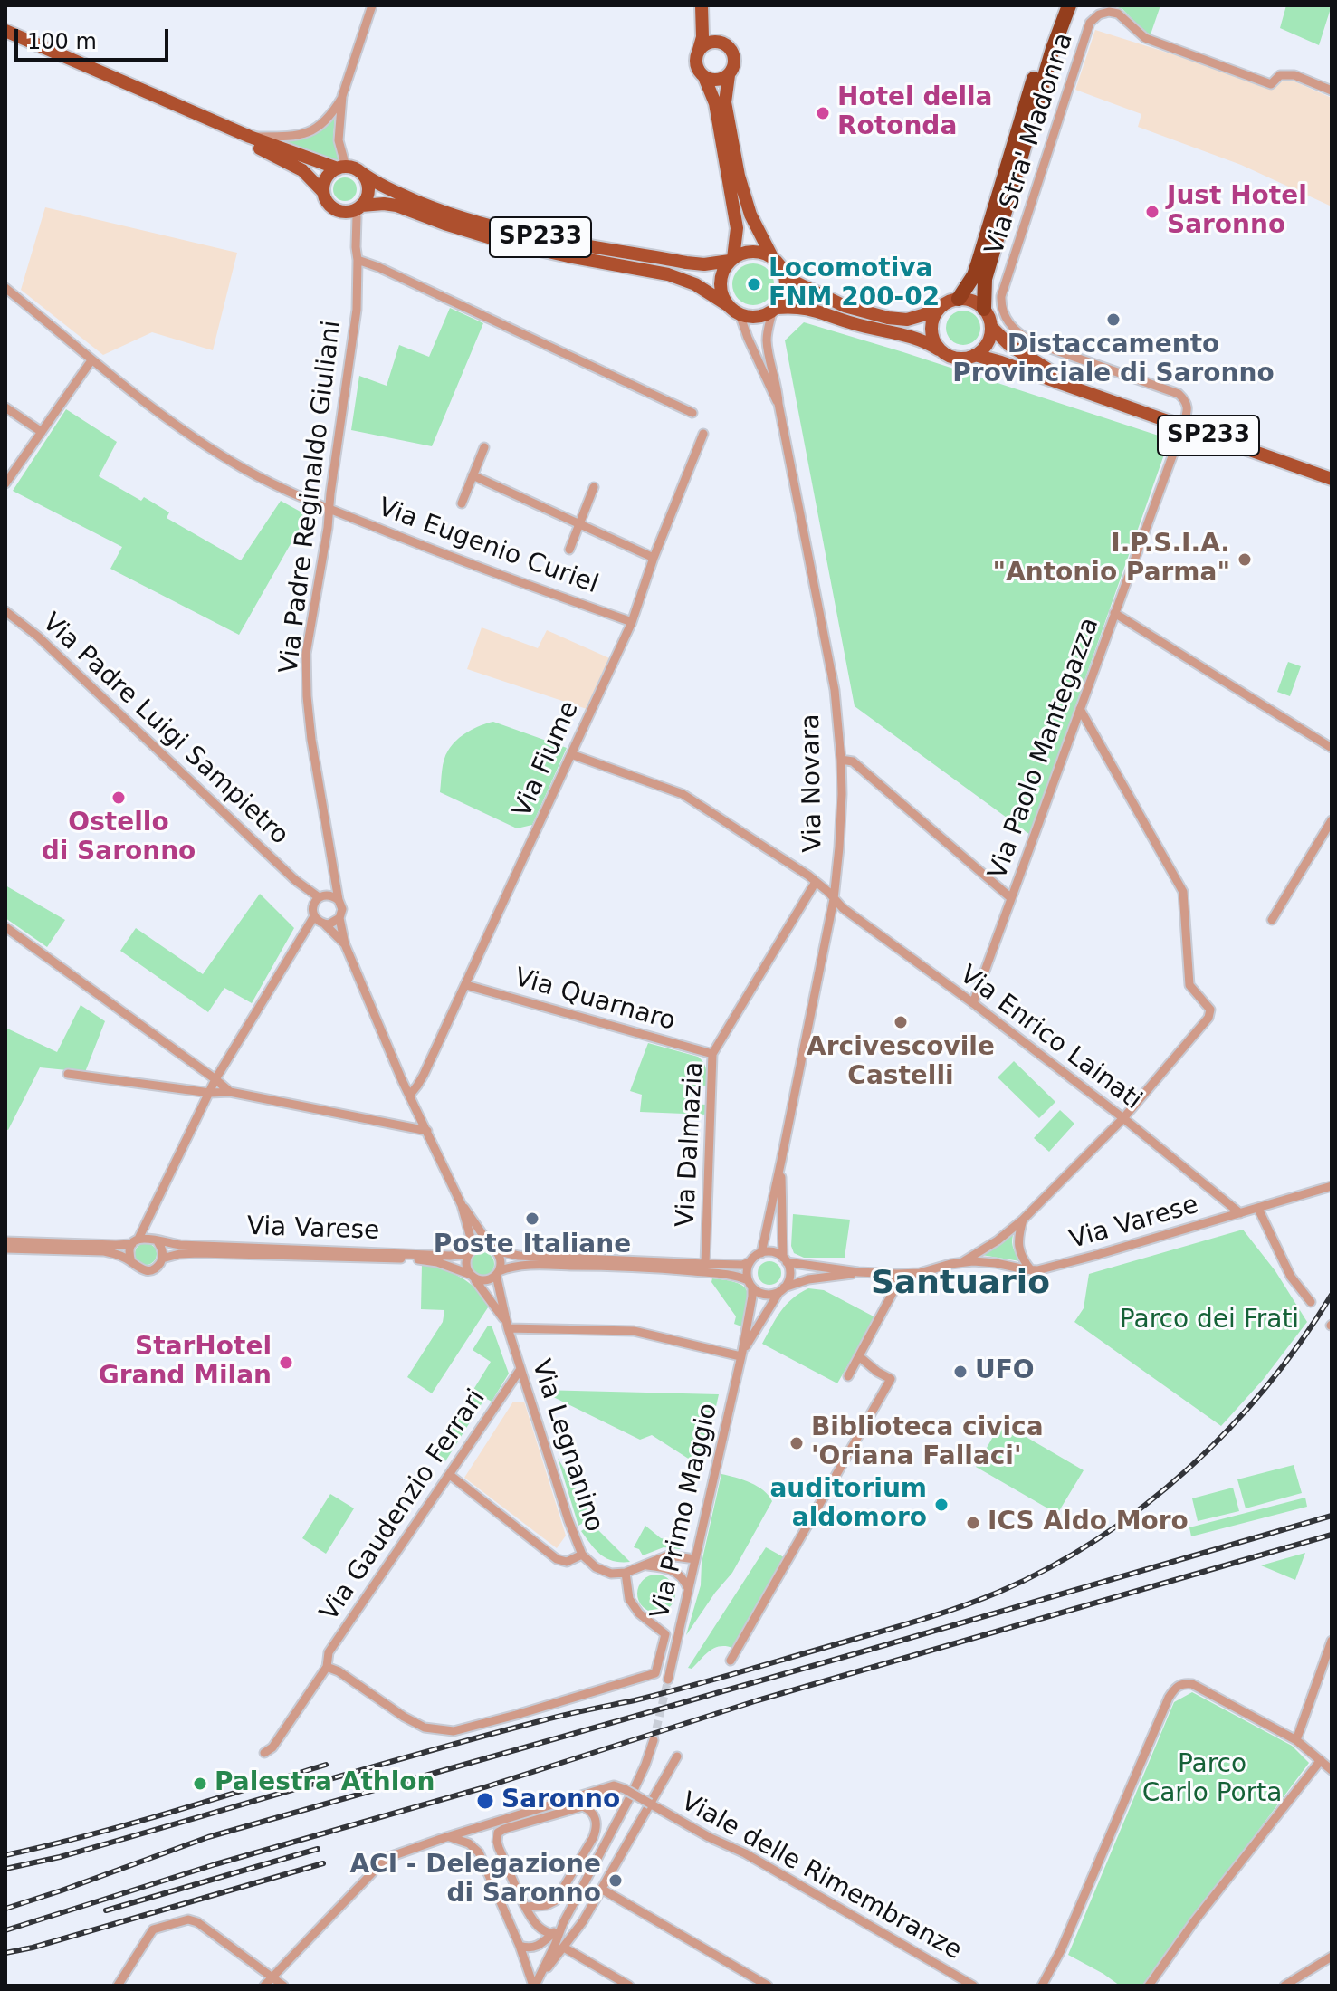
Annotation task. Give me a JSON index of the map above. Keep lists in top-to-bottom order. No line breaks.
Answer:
{"streets":{"main road":["SP233"],"street":["Via Stra' Madonna","Via Padre Reginaldo Giuliani","Via Eugenio Curiel","Via Padre Luigi Sampietro","Via Paolo Mantegazza","Via Fiume","Via Novara","Via Quarnaro","Via Enrico Lainati","Via Dalmazia","Via Varese","Via Legnanino","Via Gaudenzio Ferrari","Via Primo Maggio","Viale delle Rimembranze"]},"crossings":[["Via Stra' Madonna","SP233"],["Via Stra' Madonna","Via Paolo Mantegazza"],["SP233","Via Padre Reginaldo Giuliani"],["SP233","Via Paolo Mantegazza"],["SP233","Via Novara"],["Via Padre Reginaldo Giuliani","Via Eugenio Curiel"],["Via Padre Reginaldo Giuliani","Via Padre Luigi Sampietro"],["Via Padre Reginaldo Giuliani","Via Fiume"],["Via Padre Reginaldo Giuliani","Via Varese"],["Via Padre Reginaldo Giuliani","Via Legnanino"],["Via Eugenio Curiel","Via Fiume"],["Via Paolo Mantegazza","Via Enrico Lainati"],["Via Fiume","Via Quarnaro"],["Via Fiume","Via Enrico Lainati"],["Via Novara","Via Enrico Lainati"],["Via Novara","Via Varese"],["Via Novara","Via Primo Maggio"],["Via Quarnaro","Via Dalmazia"],["Via Enrico Lainati","Via Dalmazia"],["Via Enrico Lainati","Via Varese"],["Via Varese","Via Legnanino"],["Via Varese","Via Primo Maggio"],["Via Legnanino","Via Gaudenzio Ferrari"]],"districts":["Santuario"],"parks":["Parco dei Frati","Parco Carlo Porta"],"places":["Hotel della Rotonda","Just Hotel Saronno","Locomotiva FNM 200-02","Distaccamento Provinciale di Saronno","I.P.S.I.A. \"Antonio Parma\"","Ostello di Saronno","Arcivescovile Castelli","Poste Italiane","StarHotel Grand Milan","UFO","Biblioteca civica 'Oriana Fallaci'","auditorium aldomoro","ICS Aldo Moro","Palestra Athlon","Saronno","ACI - Delegazione di Saronno"],"scale_bar":"100 m"}
